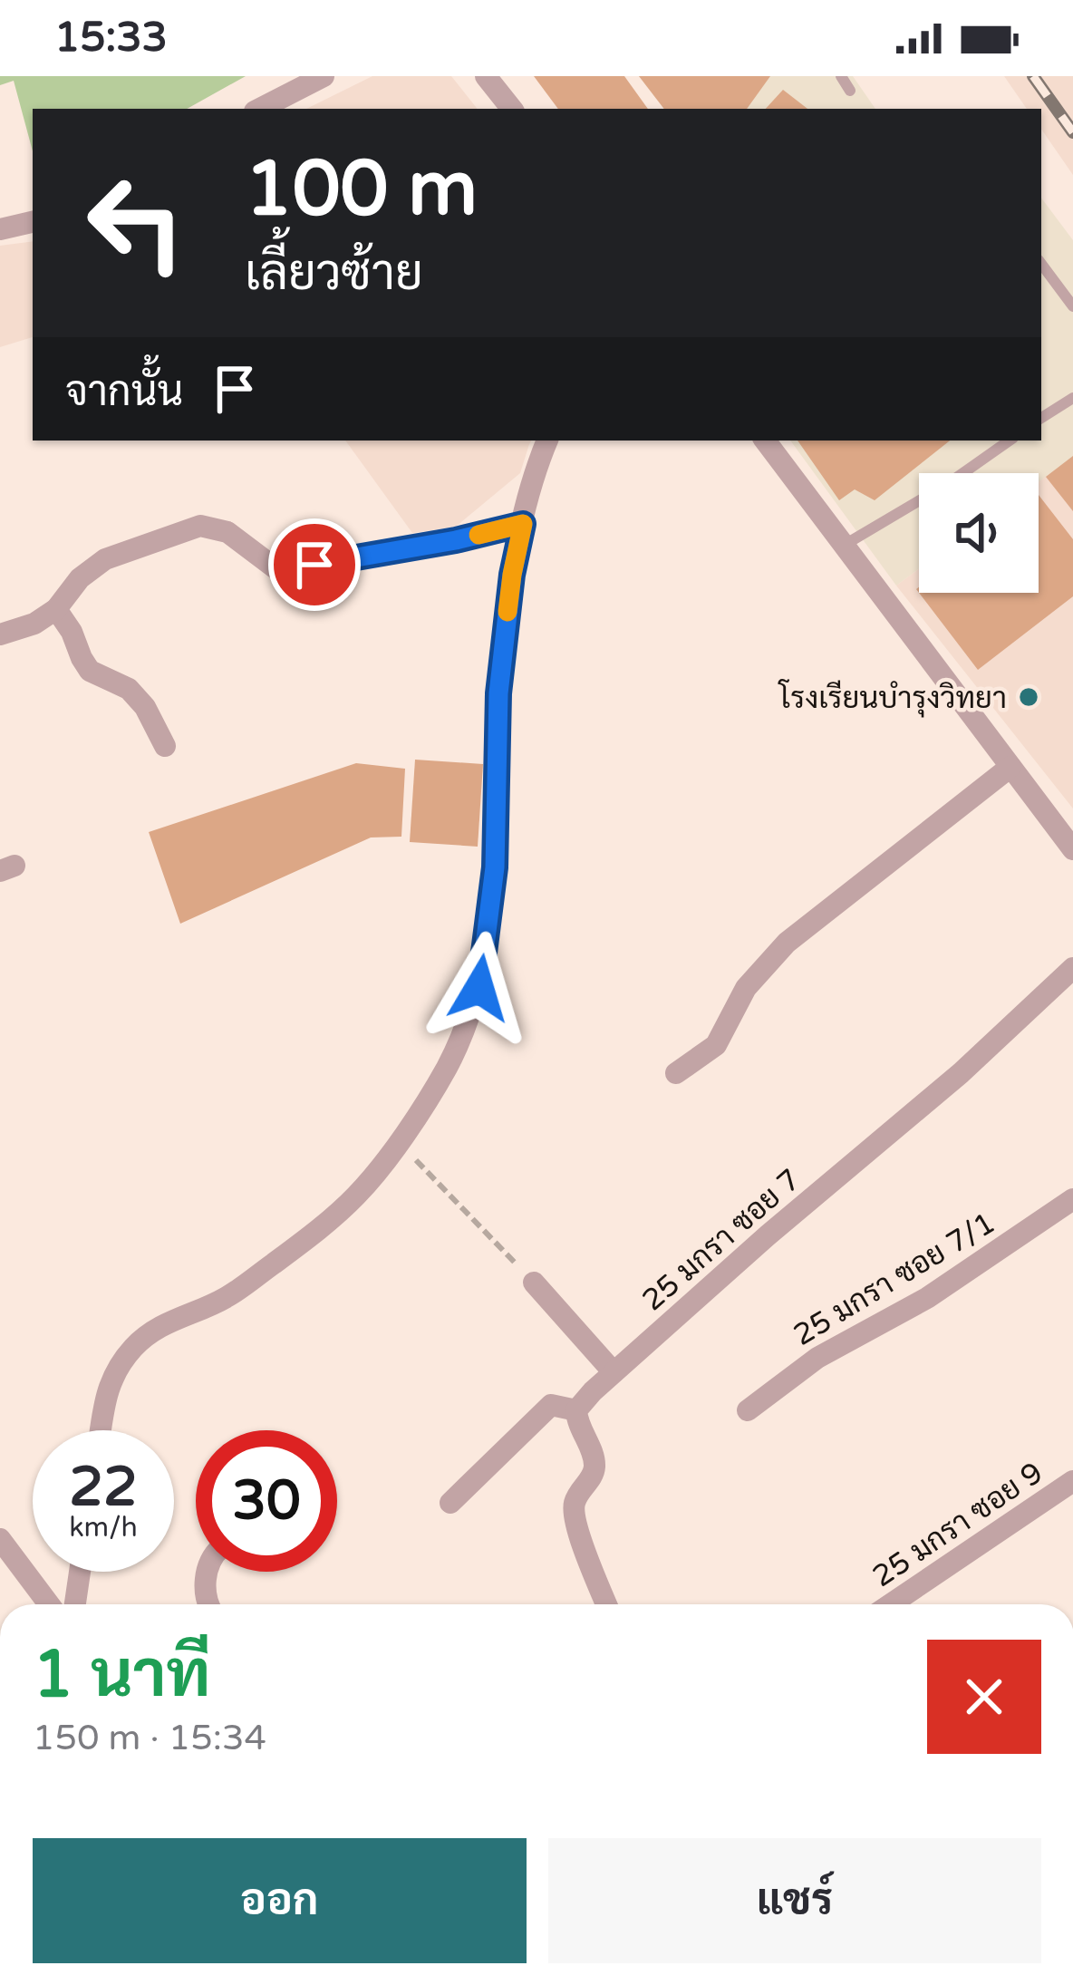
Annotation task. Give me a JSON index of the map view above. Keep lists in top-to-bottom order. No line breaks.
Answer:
{"streets":{"street":["25 มกรา ซอย 7","25 มกรา ซอย 7/1","25 มกรา ซอย 9"]},"places":["โรงเรียนบำรุงวิทยา"],"page":{"status":"15:33","turn":["100 m","เลี้ยวซ้าย"],"then":"จากนั้น","speed":"22 km/h","limit":"30","heading":["1 นาที","150 m · 15:34"],"buttons":["ออก","แชร์"]}}
